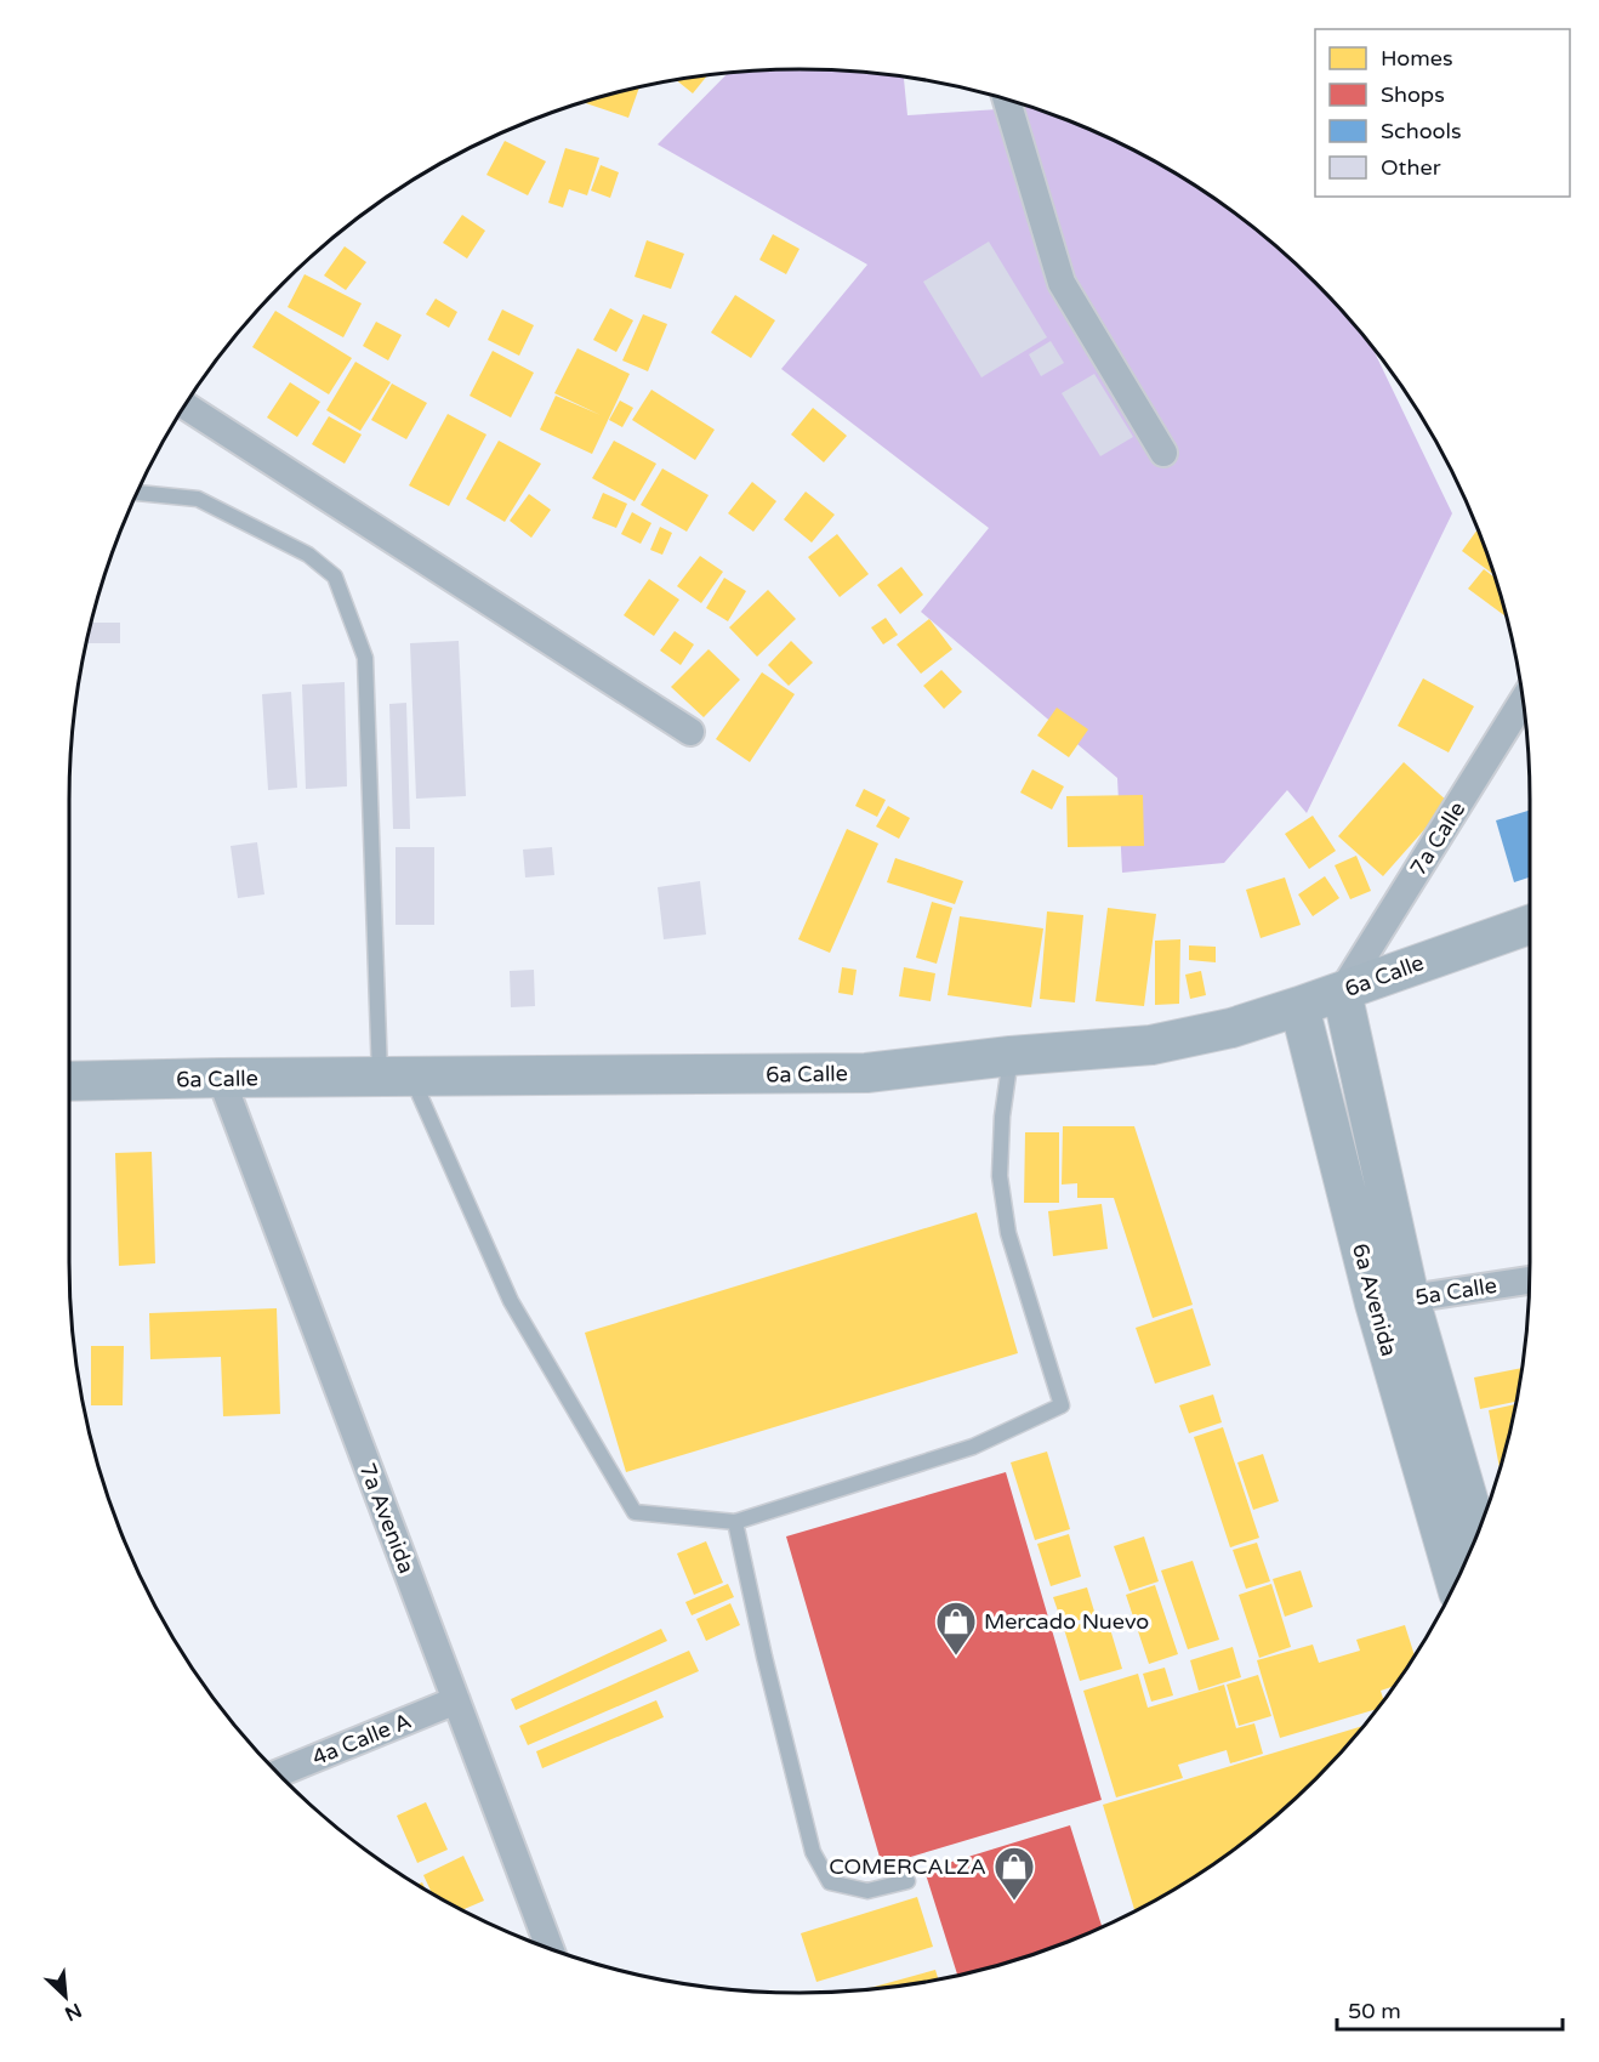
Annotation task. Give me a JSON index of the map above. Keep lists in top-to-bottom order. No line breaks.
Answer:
{"streets":{"main road":["6a Calle","6a Avenida"],"street":["7a Calle","5a Calle","7a Avenida","4a Calle A"]},"crossings":[["7a Calle","6a Calle"],["7a Calle","6a Avenida"],["6a Calle","6a Avenida"],["6a Calle","7a Avenida"],["5a Calle","6a Avenida"],["7a Avenida","4a Calle A"]],"places":{"shop":["Mercado Nuevo","COMERCALZA"]},"legend":["Homes","Shops","Schools","Other"],"scale_bar":"50 m","north":"bottom right"}
